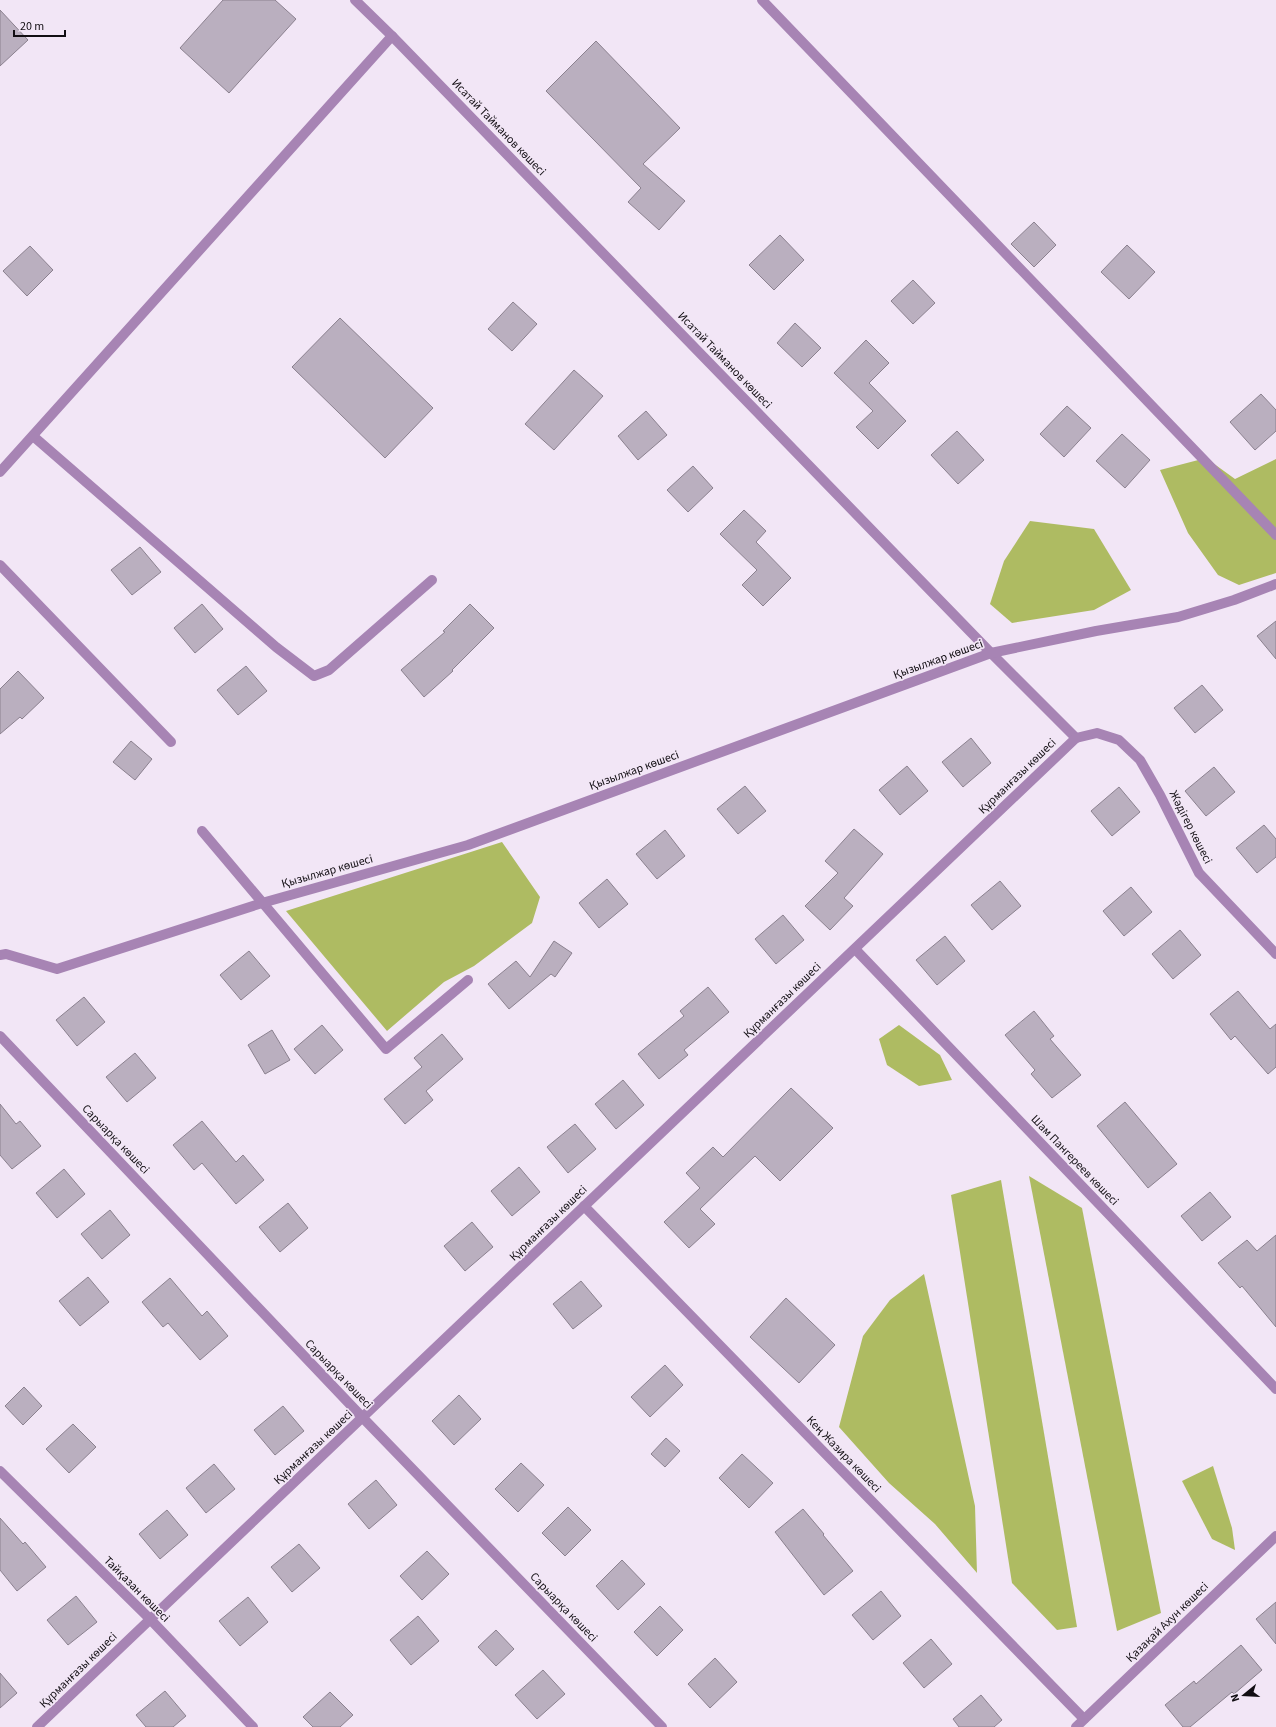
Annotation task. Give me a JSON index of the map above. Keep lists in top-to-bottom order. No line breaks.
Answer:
{"streets":{"street":["Исатай Тайманов көшесі","Қызылжар көшесі","Құрманғазы көшесі","Жәдігер көшесі","Сарыарқа көшесі","Шам Пангереев көшесі","Кең Жазира көшесі","Тайқазан көшесі","Қазақай Ахун көшесі"]},"crossings":[["Исатай Тайманов көшесі","Қызылжар көшесі"],["Исатай Тайманов көшесі","Құрманғазы көшесі"],["Исатай Тайманов көшесі","Жәдігер көшесі"],["Құрманғазы көшесі","Жәдігер көшесі"],["Құрманғазы көшесі","Сарыарқа көшесі"],["Құрманғазы көшесі","Шам Пангереев көшесі"],["Құрманғазы көшесі","Кең Жазира көшесі"],["Құрманғазы көшесі","Тайқазан көшесі"],["Кең Жазира көшесі","Қазақай Ахун көшесі"]],"scale_bar":"20 m","north":"left"}
